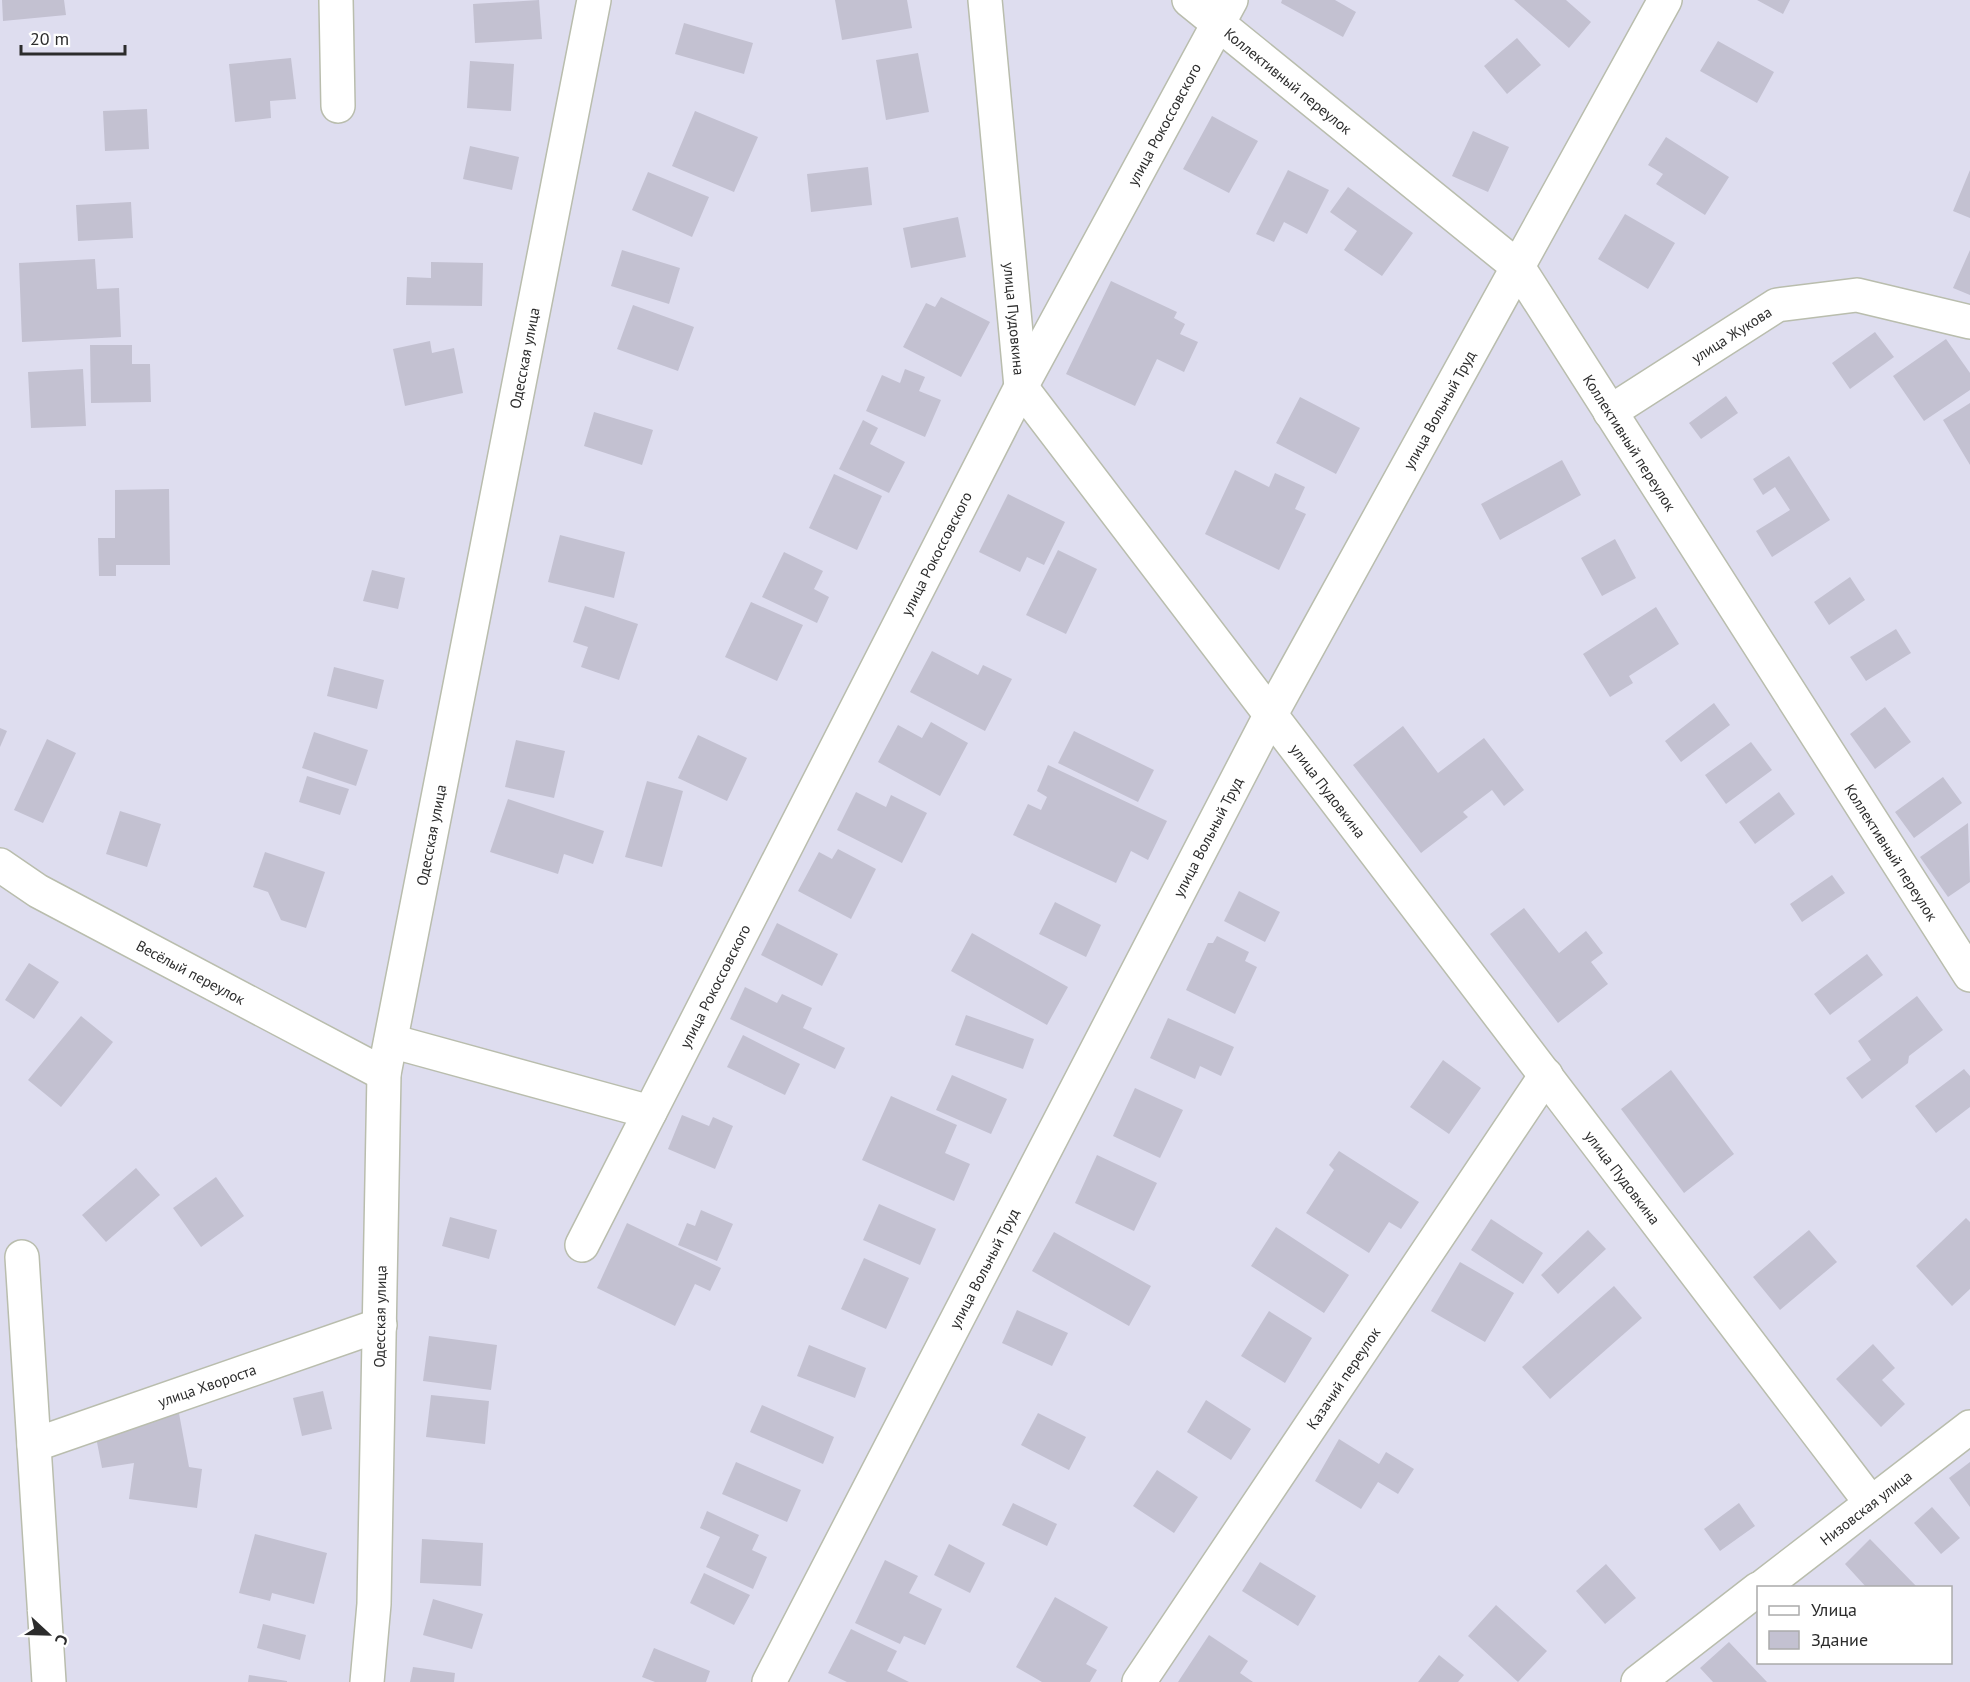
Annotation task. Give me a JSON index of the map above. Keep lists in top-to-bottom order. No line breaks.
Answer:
{"streets":{"street":["Коллективный переулок","улица Рокоссовского","улица Пудовкина","улица Жукова","Одесская улица","улица Вольный Труд","Весёлый переулок","Казачий переулок","улица Хвороста","Низовская улица"]},"crossings":[["Коллективный переулок","улица Рокоссовского"],["Коллективный переулок","улица Жукова"],["Коллективный переулок","улица Вольный Труд"],["улица Рокоссовского","улица Пудовкина"],["улица Пудовкина","улица Вольный Труд"],["улица Пудовкина","Казачий переулок"],["улица Пудовкина","Низовская улица"],["Одесская улица","Весёлый переулок"],["Одесская улица","улица Хвороста"]],"legend":["Улица","Здание"],"scale_bar":"20 m","north":"right"}
